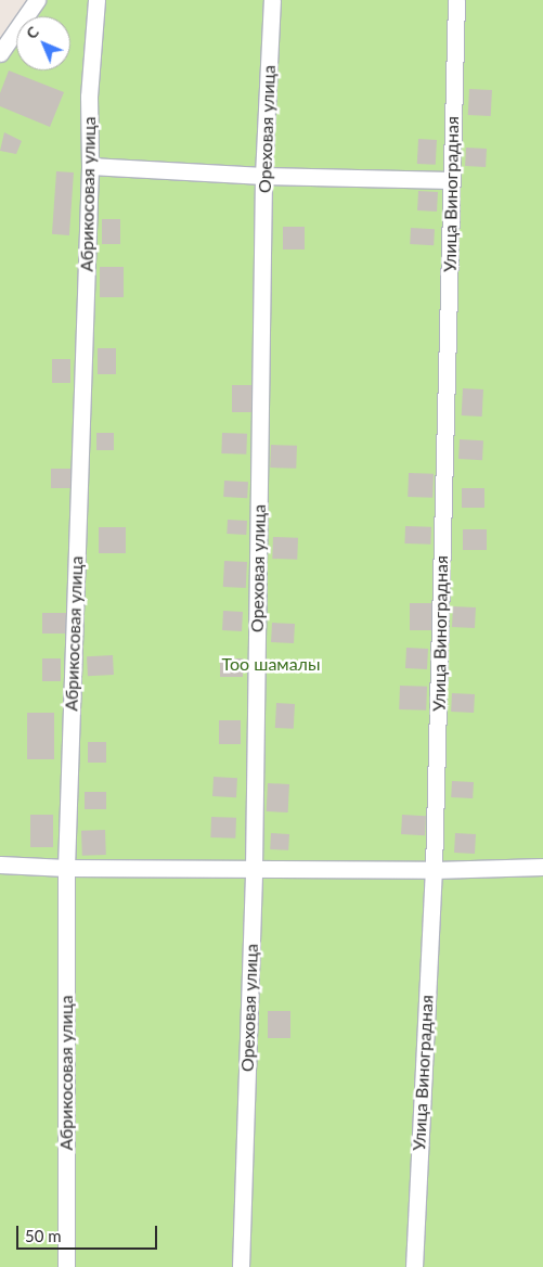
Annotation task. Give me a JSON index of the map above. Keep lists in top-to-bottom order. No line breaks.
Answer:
{"streets":{"street":["Ореховая улица","Абрикосовая улица","Улица Виноградная"]},"parks":["Тоо шамалы"],"scale_bar":"50 m","north":"top left"}
